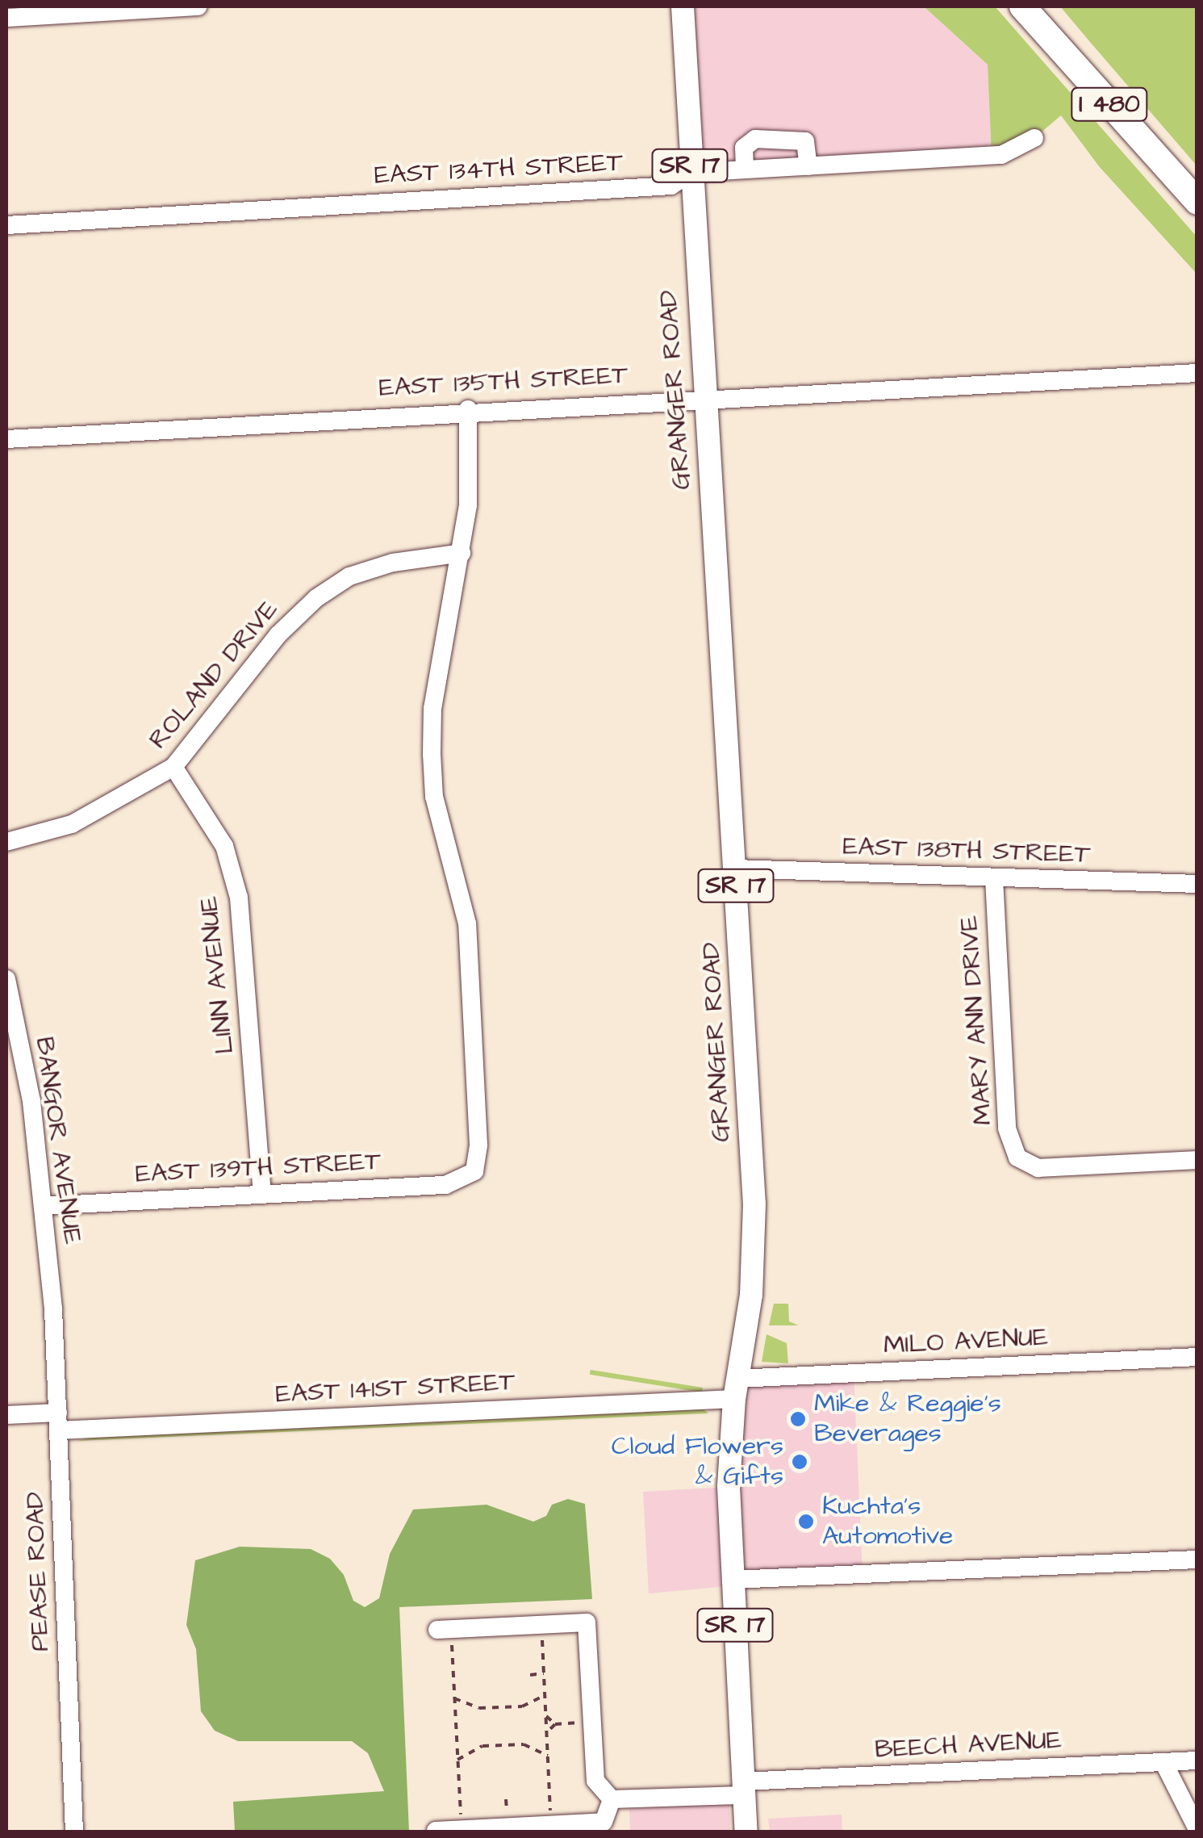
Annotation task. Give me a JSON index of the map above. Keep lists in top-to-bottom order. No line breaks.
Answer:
{"streets":{"highway":["I 480"],"main road":["SR 17","GRANGER ROAD"],"street":["EAST 134TH STREET","EAST 135TH STREET","ROLAND DRIVE","EAST 138TH STREET","LINN AVENUE","MARY ANN DRIVE","BANGOR AVENUE","EAST 139TH STREET","MILO AVENUE","EAST 141ST STREET","PEASE ROAD","BEECH AVENUE"]},"crossings":[["EAST 134TH STREET","GRANGER ROAD"],["EAST 135TH STREET","GRANGER ROAD"],["GRANGER ROAD","EAST 138TH STREET"],["GRANGER ROAD","MILO AVENUE"],["GRANGER ROAD","EAST 141ST STREET"],["GRANGER ROAD","BEECH AVENUE"],["ROLAND DRIVE","LINN AVENUE"],["ROLAND DRIVE","EAST 139TH STREET"],["EAST 138TH STREET","MARY ANN DRIVE"],["LINN AVENUE","EAST 139TH STREET"],["BANGOR AVENUE","EAST 139TH STREET"],["BANGOR AVENUE","PEASE ROAD"],["MILO AVENUE","EAST 141ST STREET"],["EAST 141ST STREET","PEASE ROAD"]],"places":["Mike & Reggie’s Beverages","Cloud Flowers & Gifts","Kuchta’s Automotive"]}
